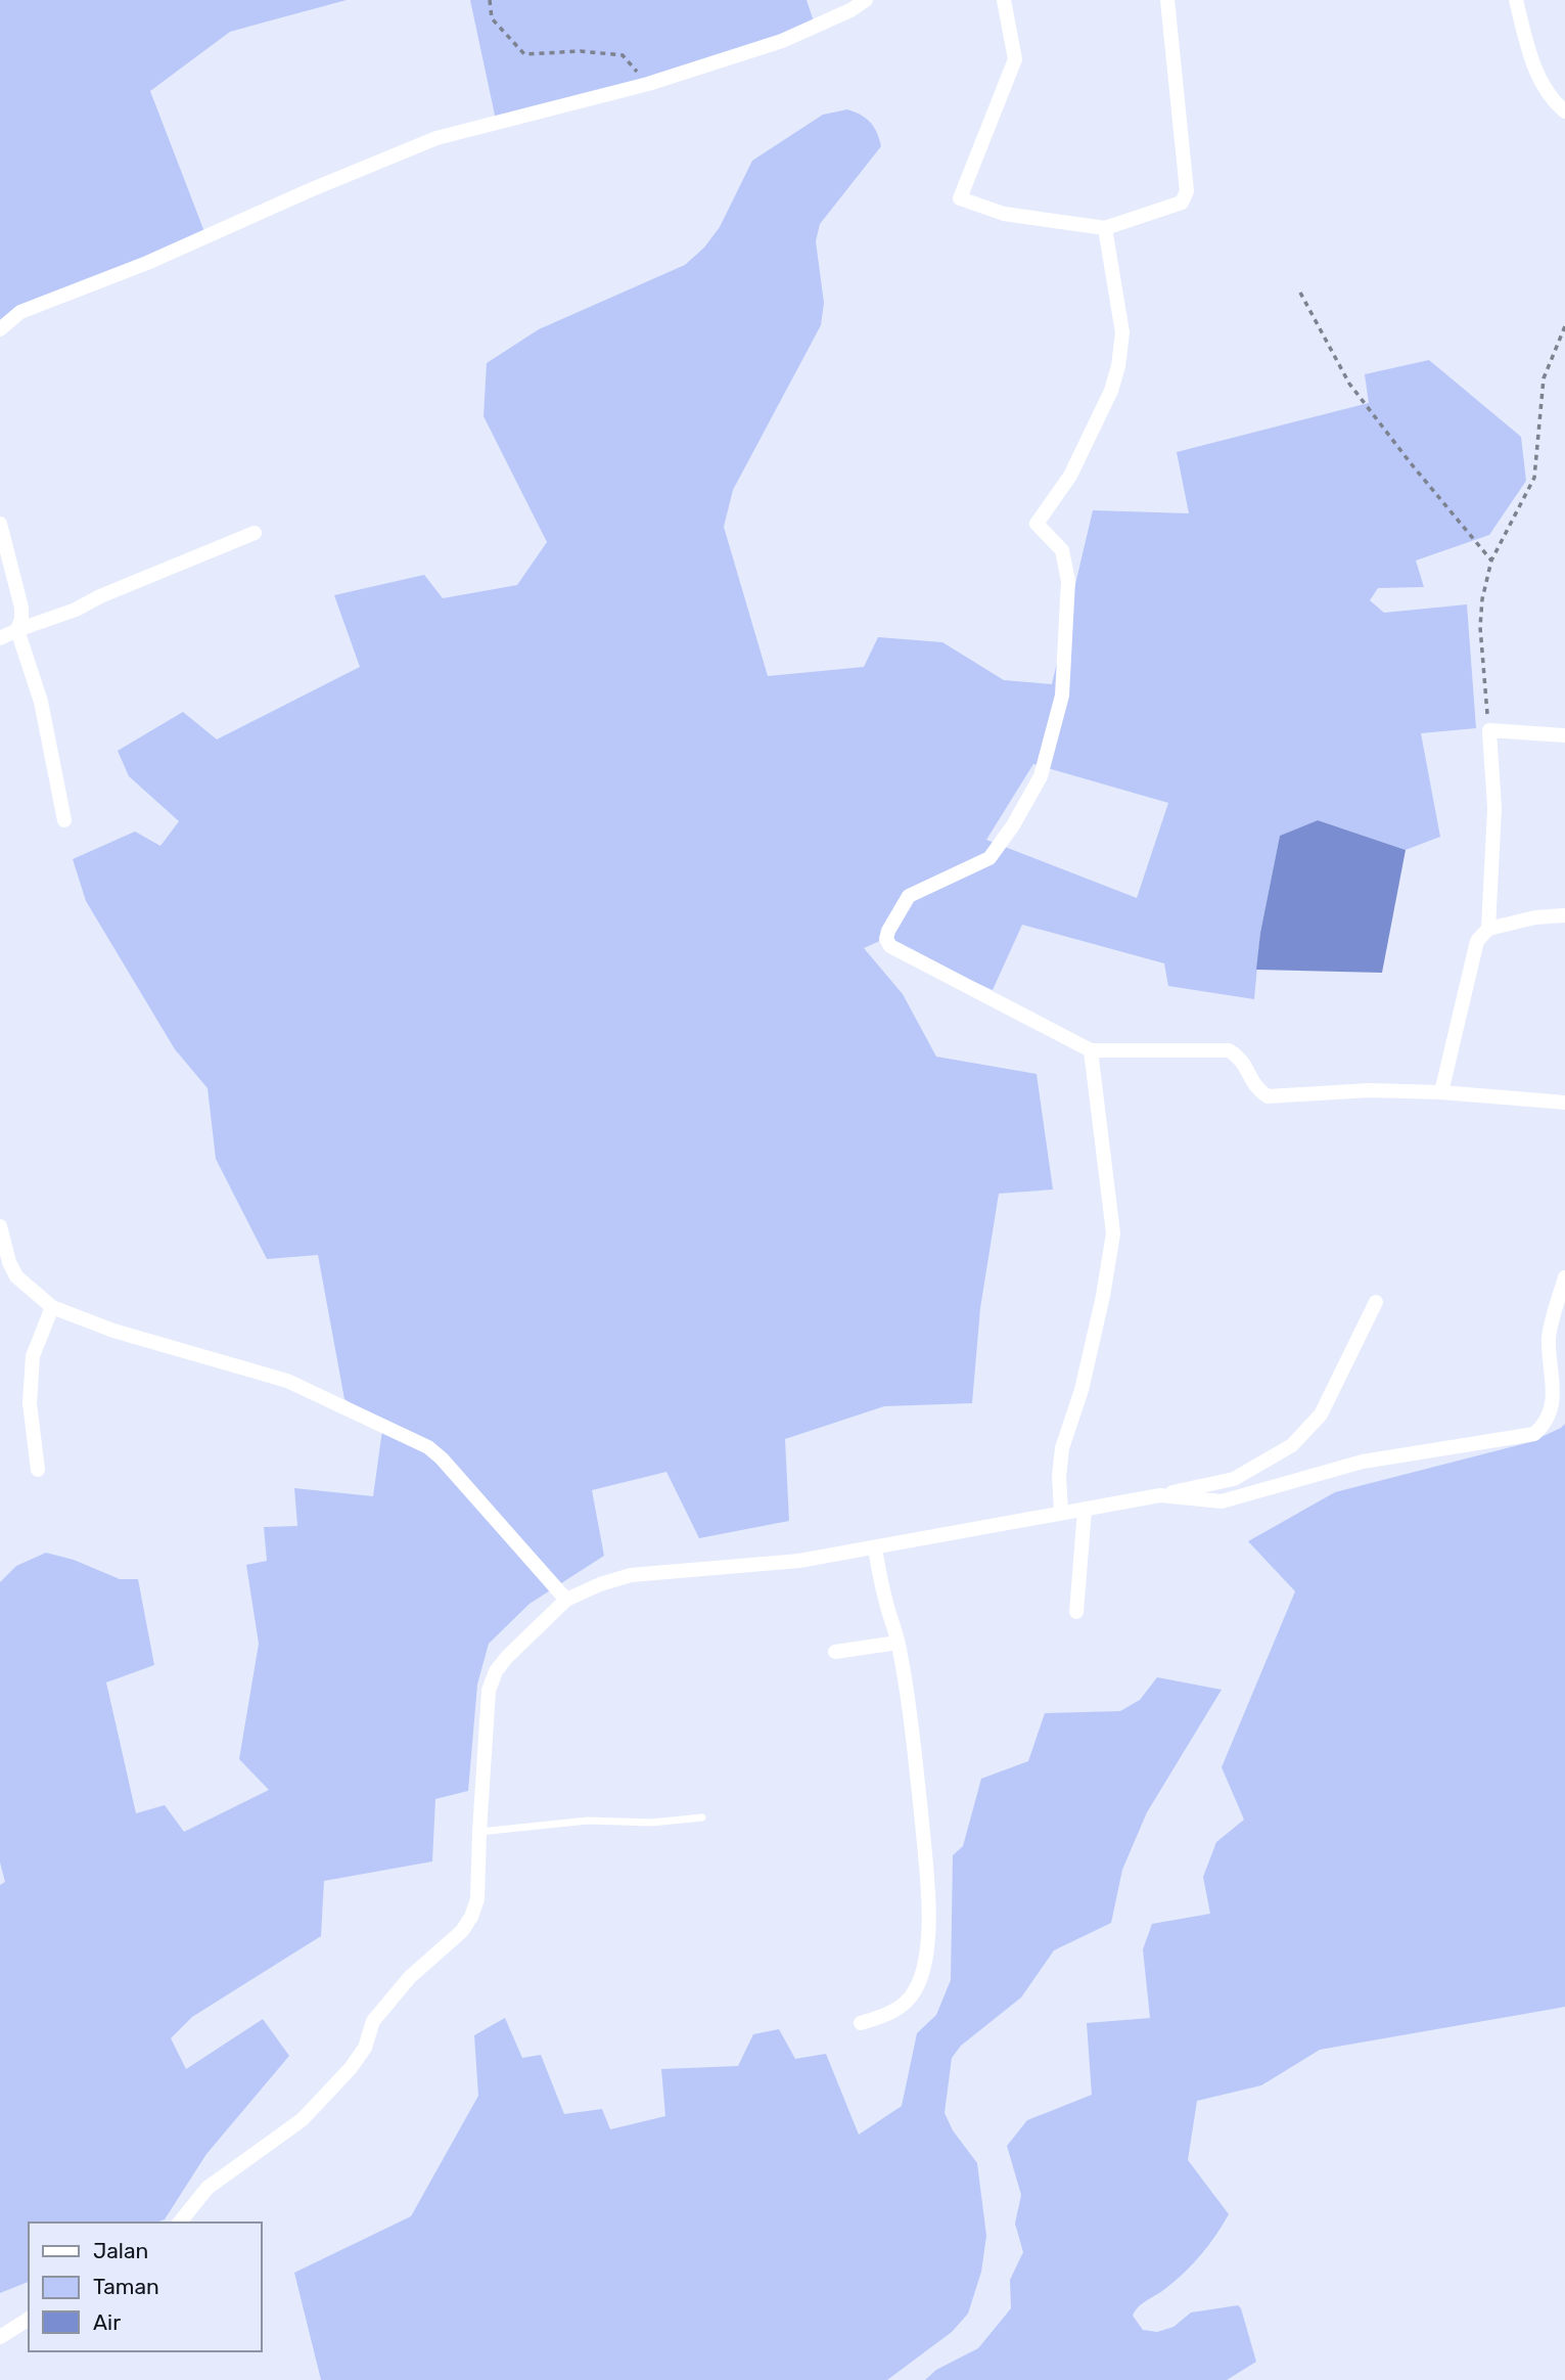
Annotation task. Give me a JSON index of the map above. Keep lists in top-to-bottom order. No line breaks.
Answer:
{"legend":["Jalan","Taman","Air"]}
